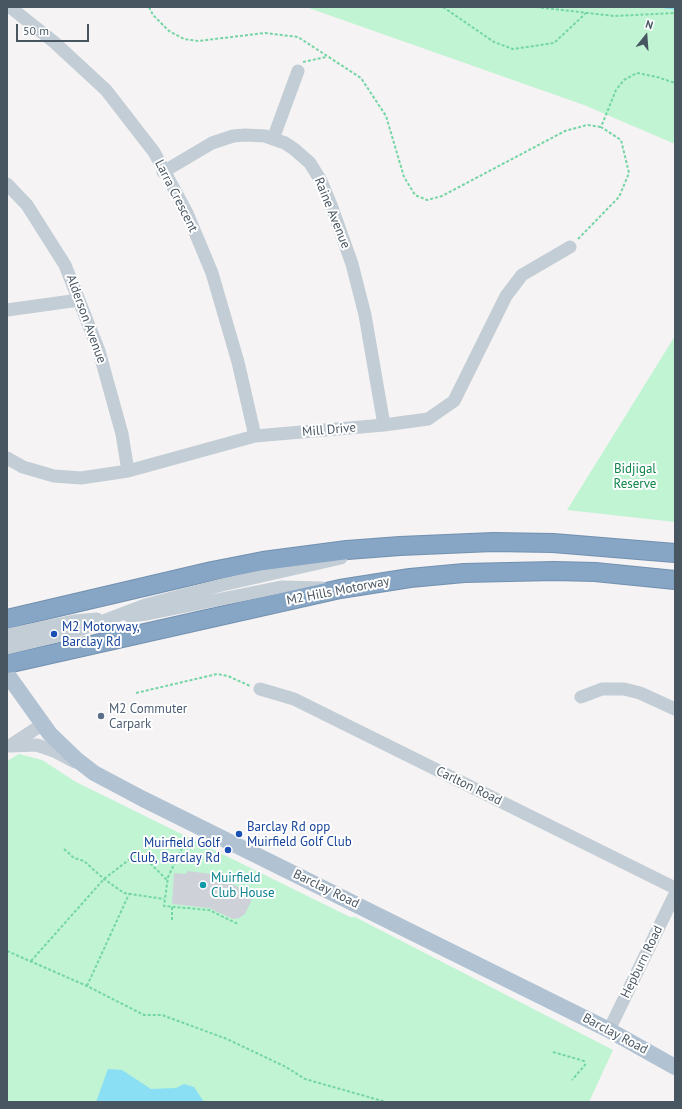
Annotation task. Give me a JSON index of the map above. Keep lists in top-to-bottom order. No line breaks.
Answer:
{"streets":{"highway":["M2 Hills Motorway"],"main road":["Barclay Road"],"street":["Larra Crescent","Raine Avenue","Alderson Avenue","Mill Drive","Carlton Road","Hepburn Road"]},"crossings":[["Larra Crescent","Raine Avenue"],["Larra Crescent","Mill Drive"],["Raine Avenue","Mill Drive"],["Alderson Avenue","Mill Drive"],["M2 Hills Motorway","Barclay Road"],["Carlton Road","Hepburn Road"],["Barclay Road","Hepburn Road"]],"parks":["Bidjigal Reserve"],"places":["M2 Motorway, Barclay Rd","M2 Commuter Carpark","Barclay Rd opp Muirfield Golf Club","Muirfield Golf Club, Barclay Rd","Muirfield Club House"],"scale_bar":"50 m","north":"top"}
